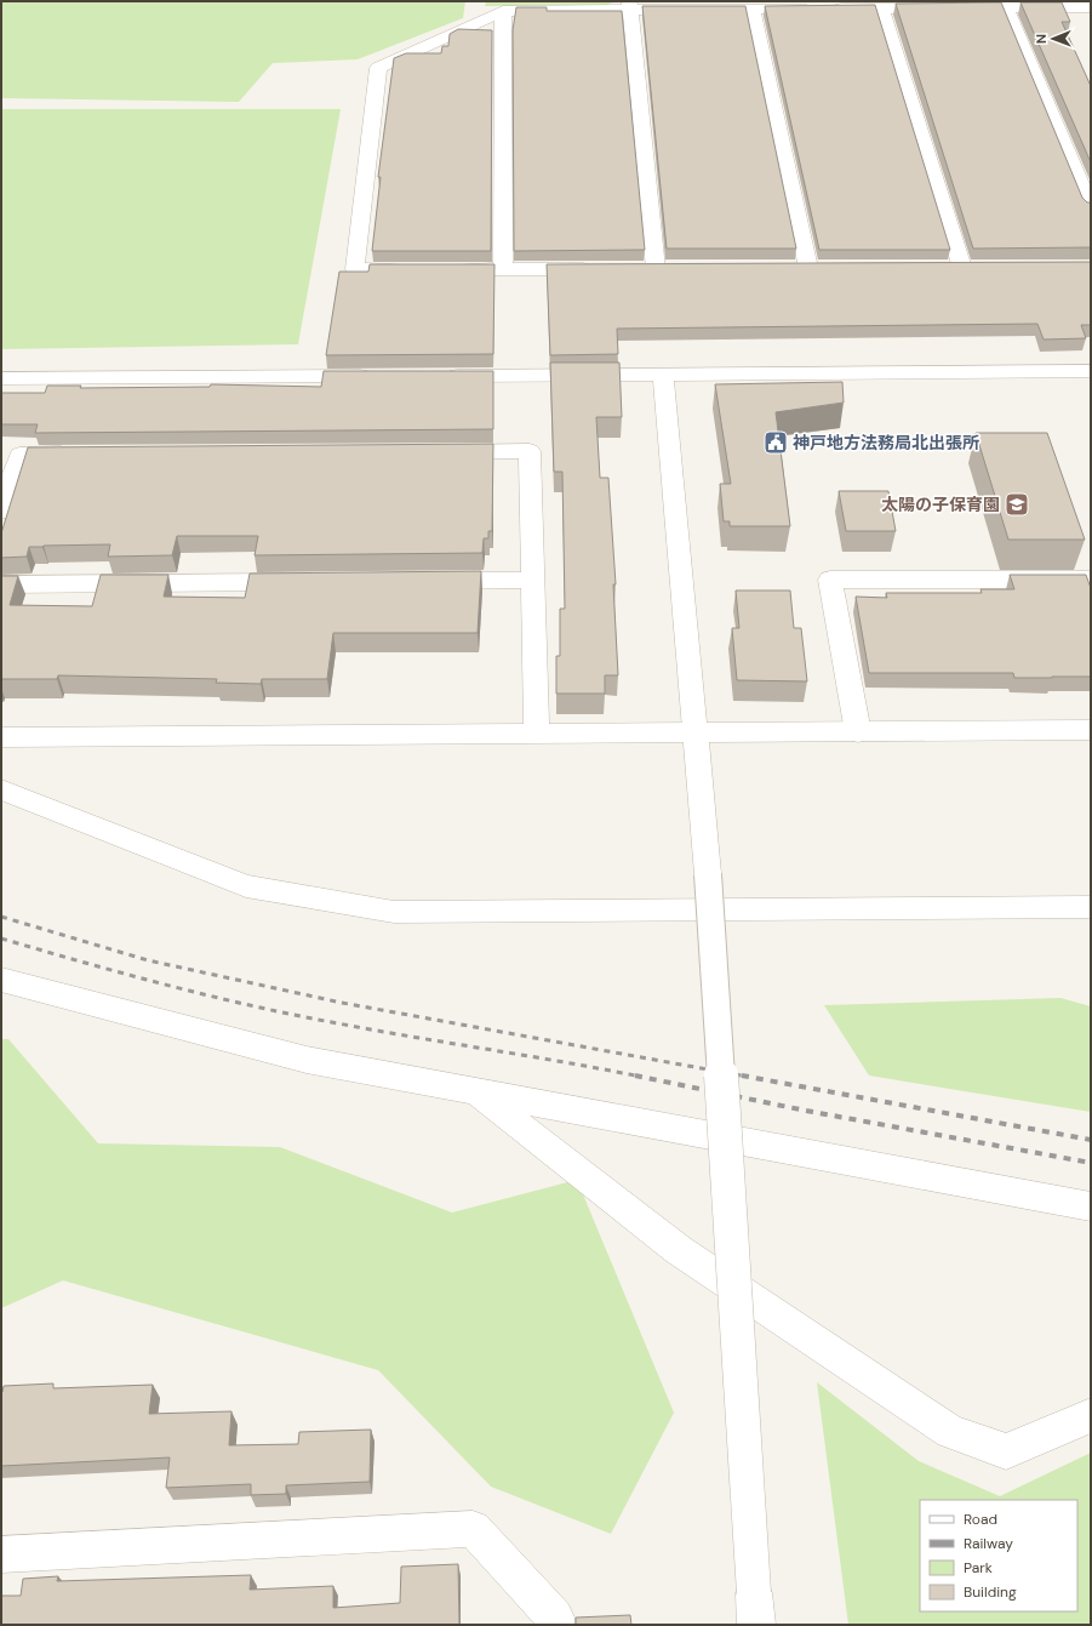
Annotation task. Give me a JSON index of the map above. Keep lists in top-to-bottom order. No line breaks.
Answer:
{"places":{"public building":["神戸地方法務局北出張所"],"school or university":["太陽の子保育園"]},"legend":["Road","Railway","Park","Building"],"north":"left"}
